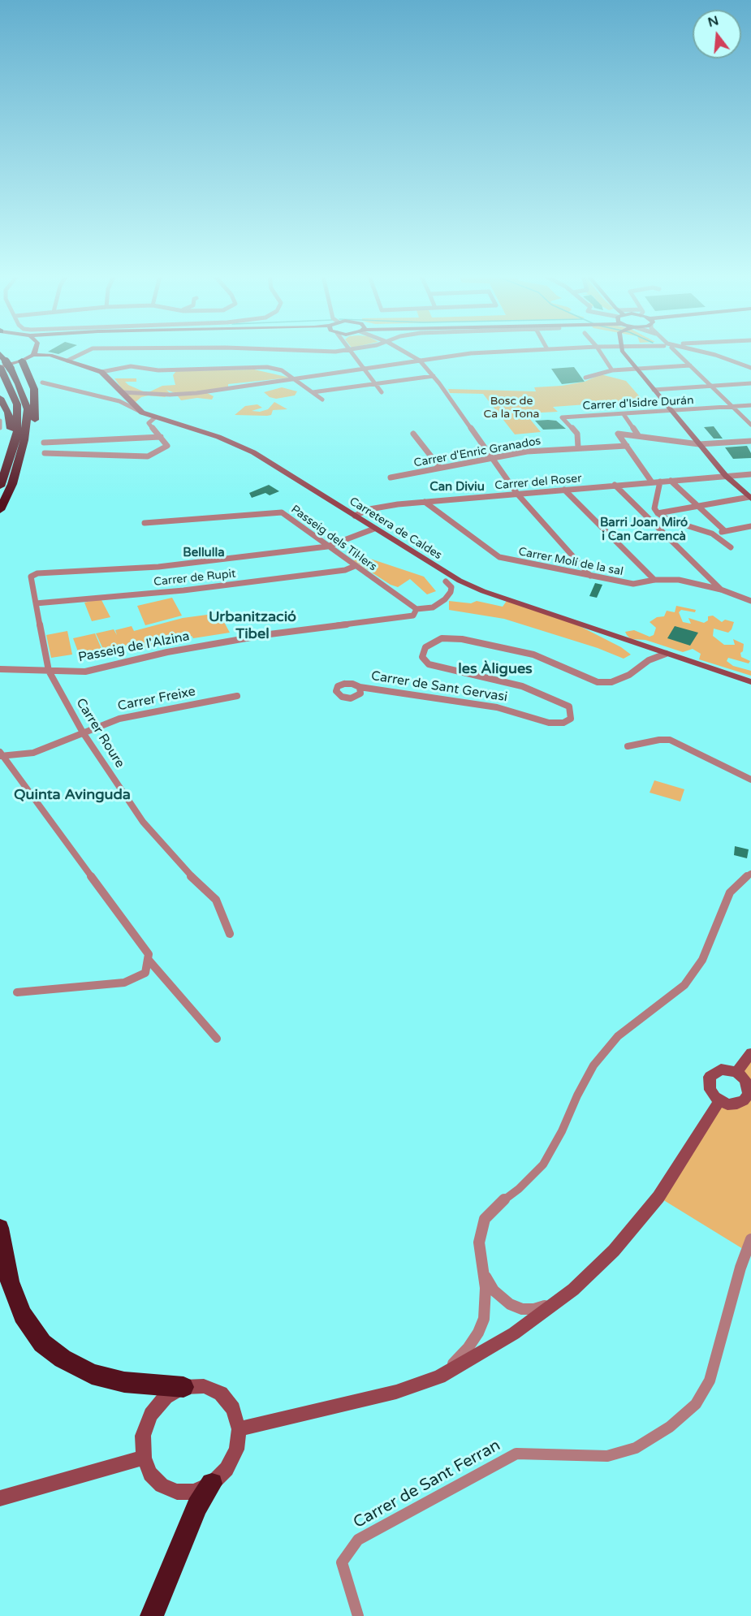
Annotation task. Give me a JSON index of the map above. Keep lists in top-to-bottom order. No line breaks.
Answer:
{"streets":{"street":["Carrer d'Isidre Durán","Carrer d'Enric Granados","Carrer del Roser","Carretera de Caldes","Passeig dels Til·lers","Carrer Molí de la sal","Carrer de Rupit","Passeig de l'Alzina","Carrer de Sant Gervasi","Carrer Freixe","Carrer Roure","Carrer de Sant Ferran"]},"crossings":[["Carrer d'Isidre Durán","Carrer d'Enric Granados"],["Carrer del Roser","Carretera de Caldes"],["Carrer del Roser","Carrer Molí de la sal"],["Carretera de Caldes","Carrer de Sant Gervasi"],["Passeig dels Til·lers","Carrer de Rupit"],["Passeig dels Til·lers","Passeig de l'Alzina"],["Passeig dels Til·lers","Carrer Roure"],["Carrer de Rupit","Carrer Roure"],["Passeig de l'Alzina","Carrer Roure"],["Carrer Freixe","Carrer Roure"]],"districts":["Can Diviu","Barri Joan Miró i Can Carrencà","Bellulla","Urbanització Tibel","les Àligues","Quinta Avinguda"],"parks":["Bosc de Ca la Tona"],"north":"top"}
